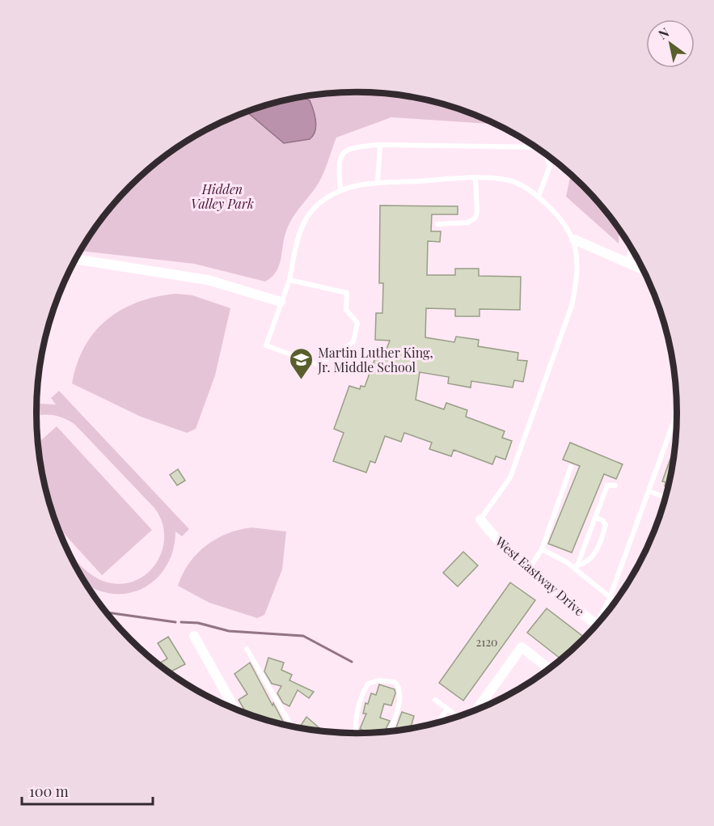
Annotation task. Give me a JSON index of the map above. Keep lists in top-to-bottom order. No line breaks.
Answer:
{"streets":{"street":["West Eastway Drive"]},"parks":["Hidden Valley Park"],"places":{"school or university":["Martin Luther King, Jr. Middle School"]},"house_numbers":["2120"],"scale_bar":"100 m","north":"top left"}
